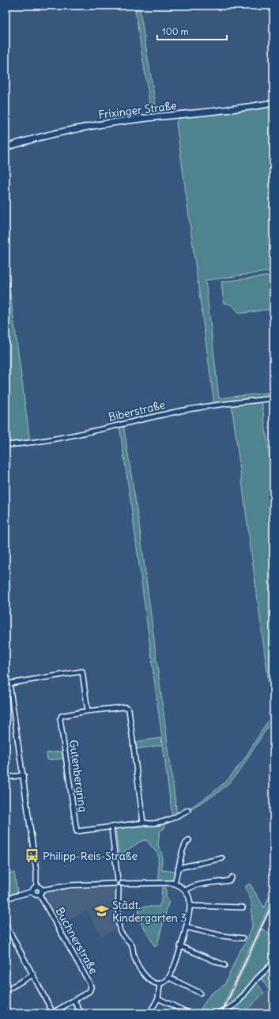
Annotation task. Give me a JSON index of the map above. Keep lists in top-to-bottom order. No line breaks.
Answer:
{"streets":{"street":["Frixinger Straße","Biberstraße","Gutenbergring","Buchnerstraße"]},"places":{"bus stop":["Philipp-Reis-Straße"],"school or university":["Städt. Kindergarten 3"]},"scale_bar":"100 m"}
